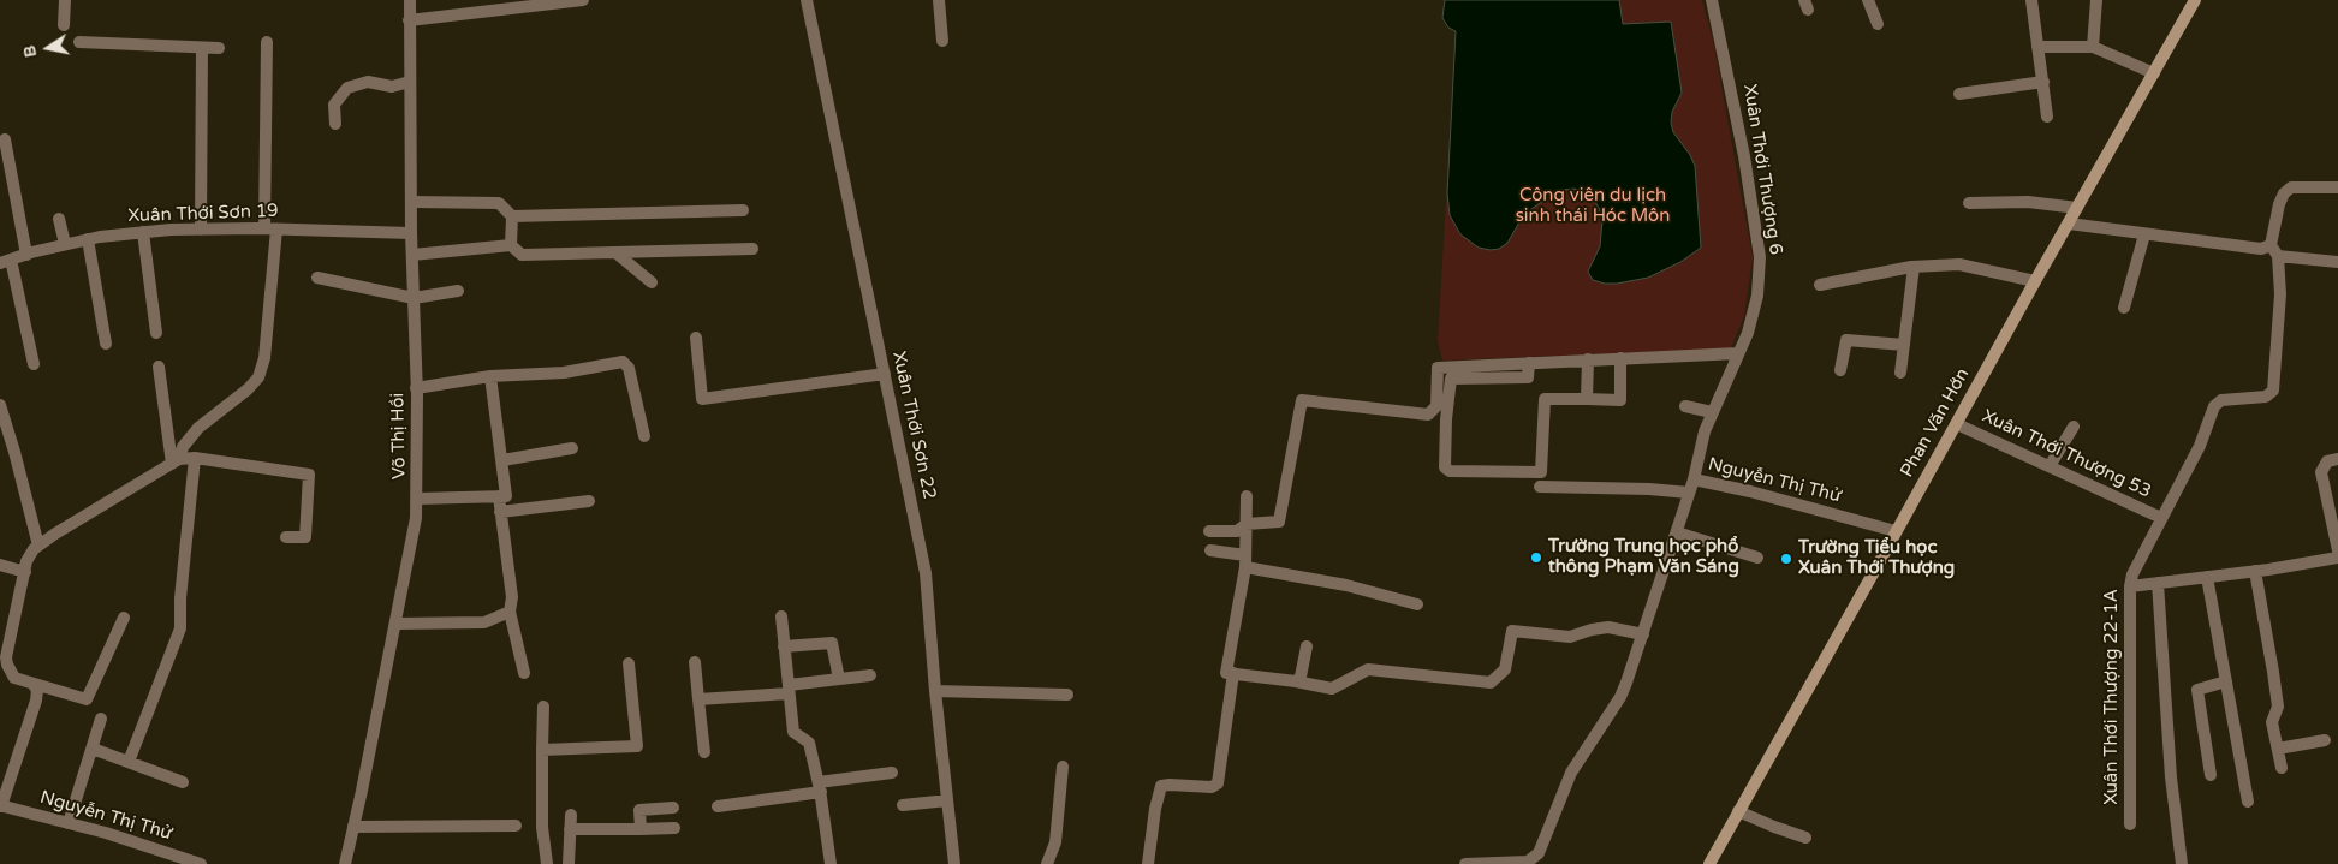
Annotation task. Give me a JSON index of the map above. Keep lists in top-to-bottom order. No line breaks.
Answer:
{"streets":{"main road":["Phan Văn Hớn"],"street":["Xuân Thới Thượng 6","Xuân Thới Sơn 19","Xuân Thới Sơn 22","Võ Thị Hồi","Xuân Thới Thượng 53","Nguyễn Thị Thử","Xuân Thới Thượng 22-1A"]},"crossings":[["Xuân Thới Thượng 6","Nguyễn Thị Thử"],["Xuân Thới Sơn 19","Võ Thị Hồi"],["Phan Văn Hớn","Xuân Thới Thượng 53"],["Phan Văn Hớn","Nguyễn Thị Thử"],["Xuân Thới Thượng 53","Xuân Thới Thượng 22-1A"]],"parks":["Công viên du lịch sinh thái Hóc Môn"],"places":["Trường Trung học phổ thông Phạm Văn Sáng","Trường Tiểu học Xuân Thới Thượng"],"north":"left"}
